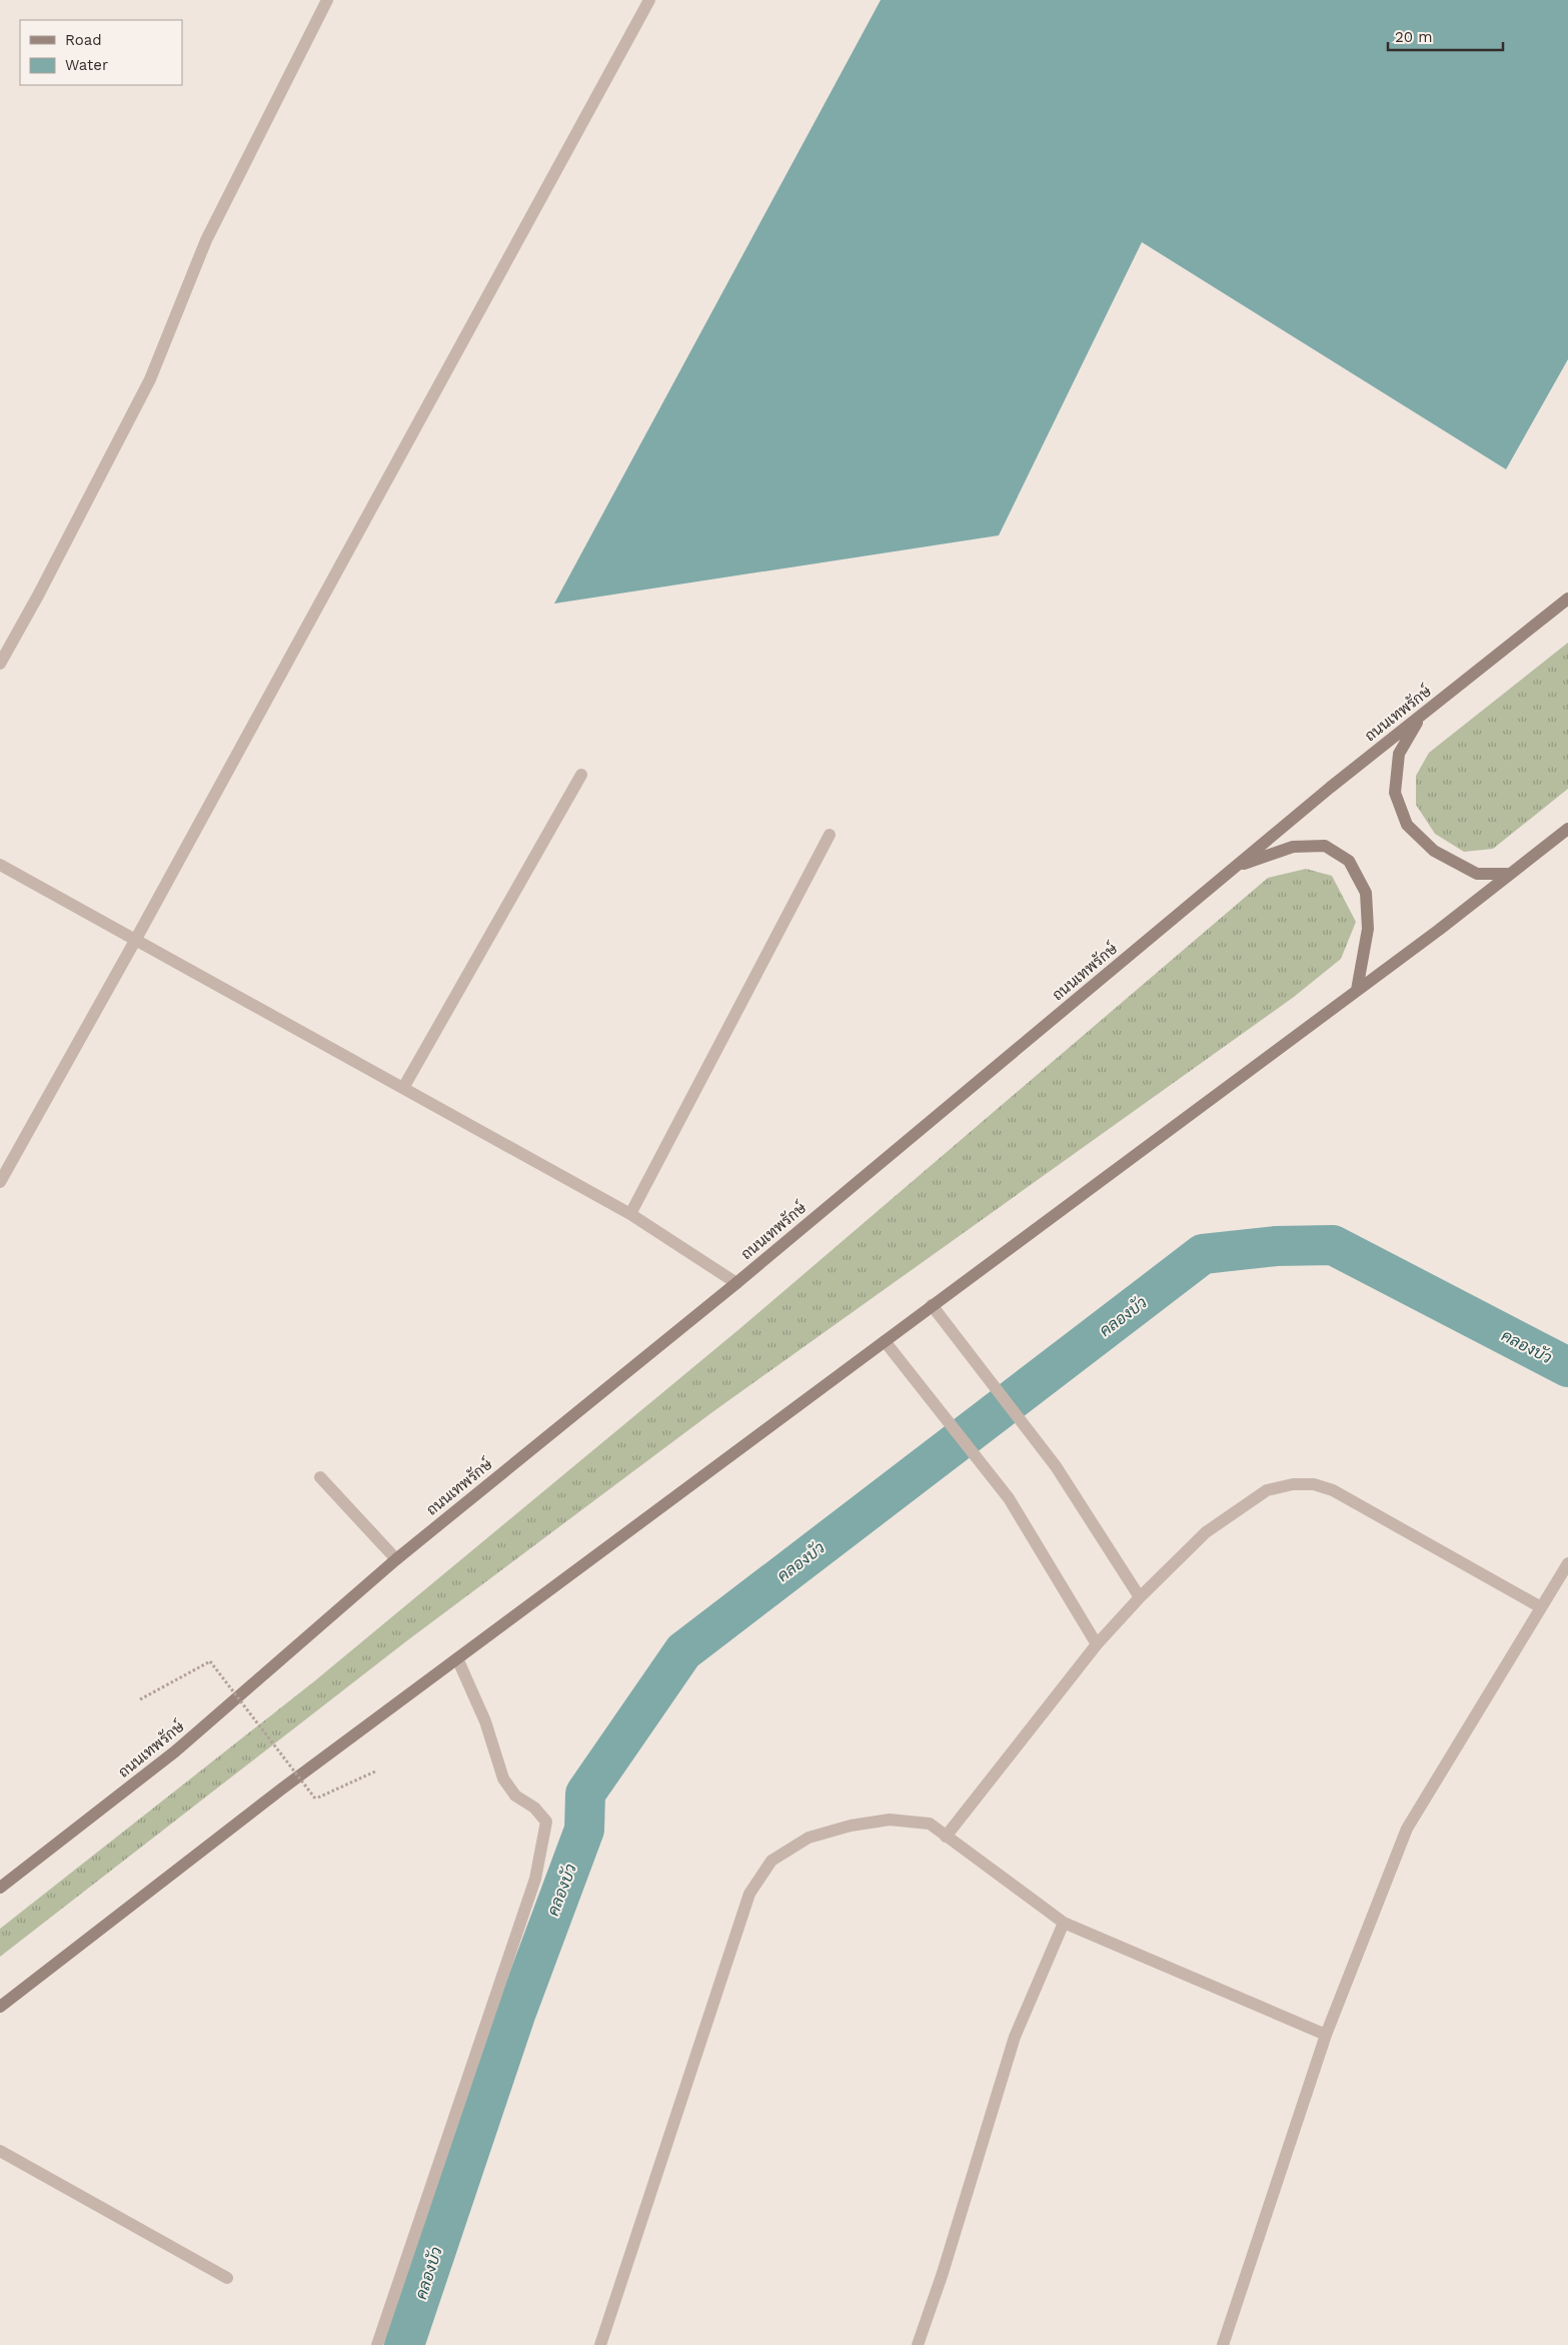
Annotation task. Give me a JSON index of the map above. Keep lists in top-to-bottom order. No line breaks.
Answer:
{"streets":{"main road":["ถนนเทพรักษ์"]},"water":["คลองบัว"],"legend":["Road","Water"],"scale_bar":"20 m"}
